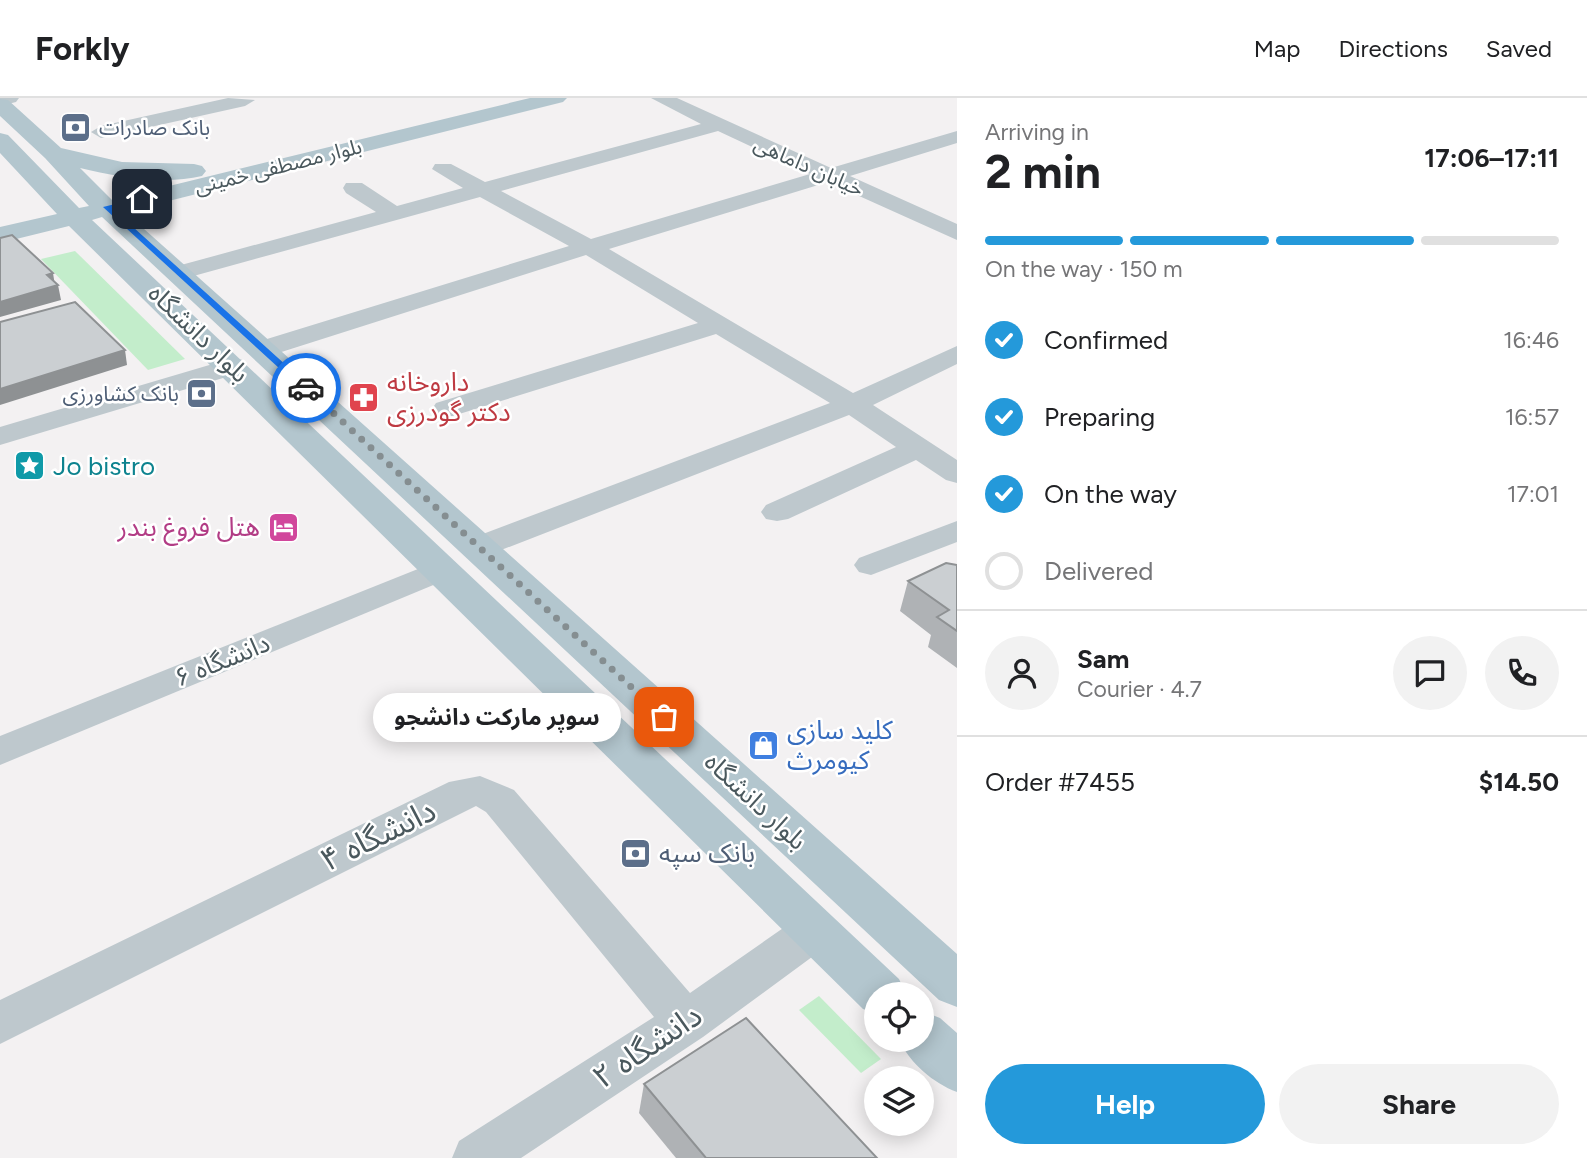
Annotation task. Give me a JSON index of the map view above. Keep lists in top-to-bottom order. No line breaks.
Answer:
{"streets":{"main road":["بلوار مصطفی خمینی","بلوار دانشگاه"],"street":["خیابان داماهی","دانشگاه ۶","دانشگاه ۴","دانشگاه ۲"]},"crossings":[["بلوار مصطفی خمینی","بلوار دانشگاه"],["بلوار دانشگاه","دانشگاه ۶"],["بلوار دانشگاه","دانشگاه ۲"],["دانشگاه ۴","دانشگاه ۲"]],"places":{"bank":["بانک صادرات","بانک کشاورزی","بانک سپه"],"pharmacy":["داروخانه دکتر گودرزی"],"place":["Jo bistro"],"hotel":["هتل فروغ بندر"],"other":["سوپر مارکت دانشجو"],"shop":["کلید سازی کیومرث"]},"page":{"header":"Forkly","nav":["Map","Directions","Saved"],"heading":["2 min","Arriving in","17:06–17:11"],"panel":["Sam","Courier · 4.7","Order #7455","$14.50"],"bar":"On the way · 150 m","list":[["Confirmed","16:46"],["Preparing","16:57"],["On the way","17:01"],"Delivered"],"bubble":"سوپر مارکت دانشجو","buttons":["Help","Share"]}}
